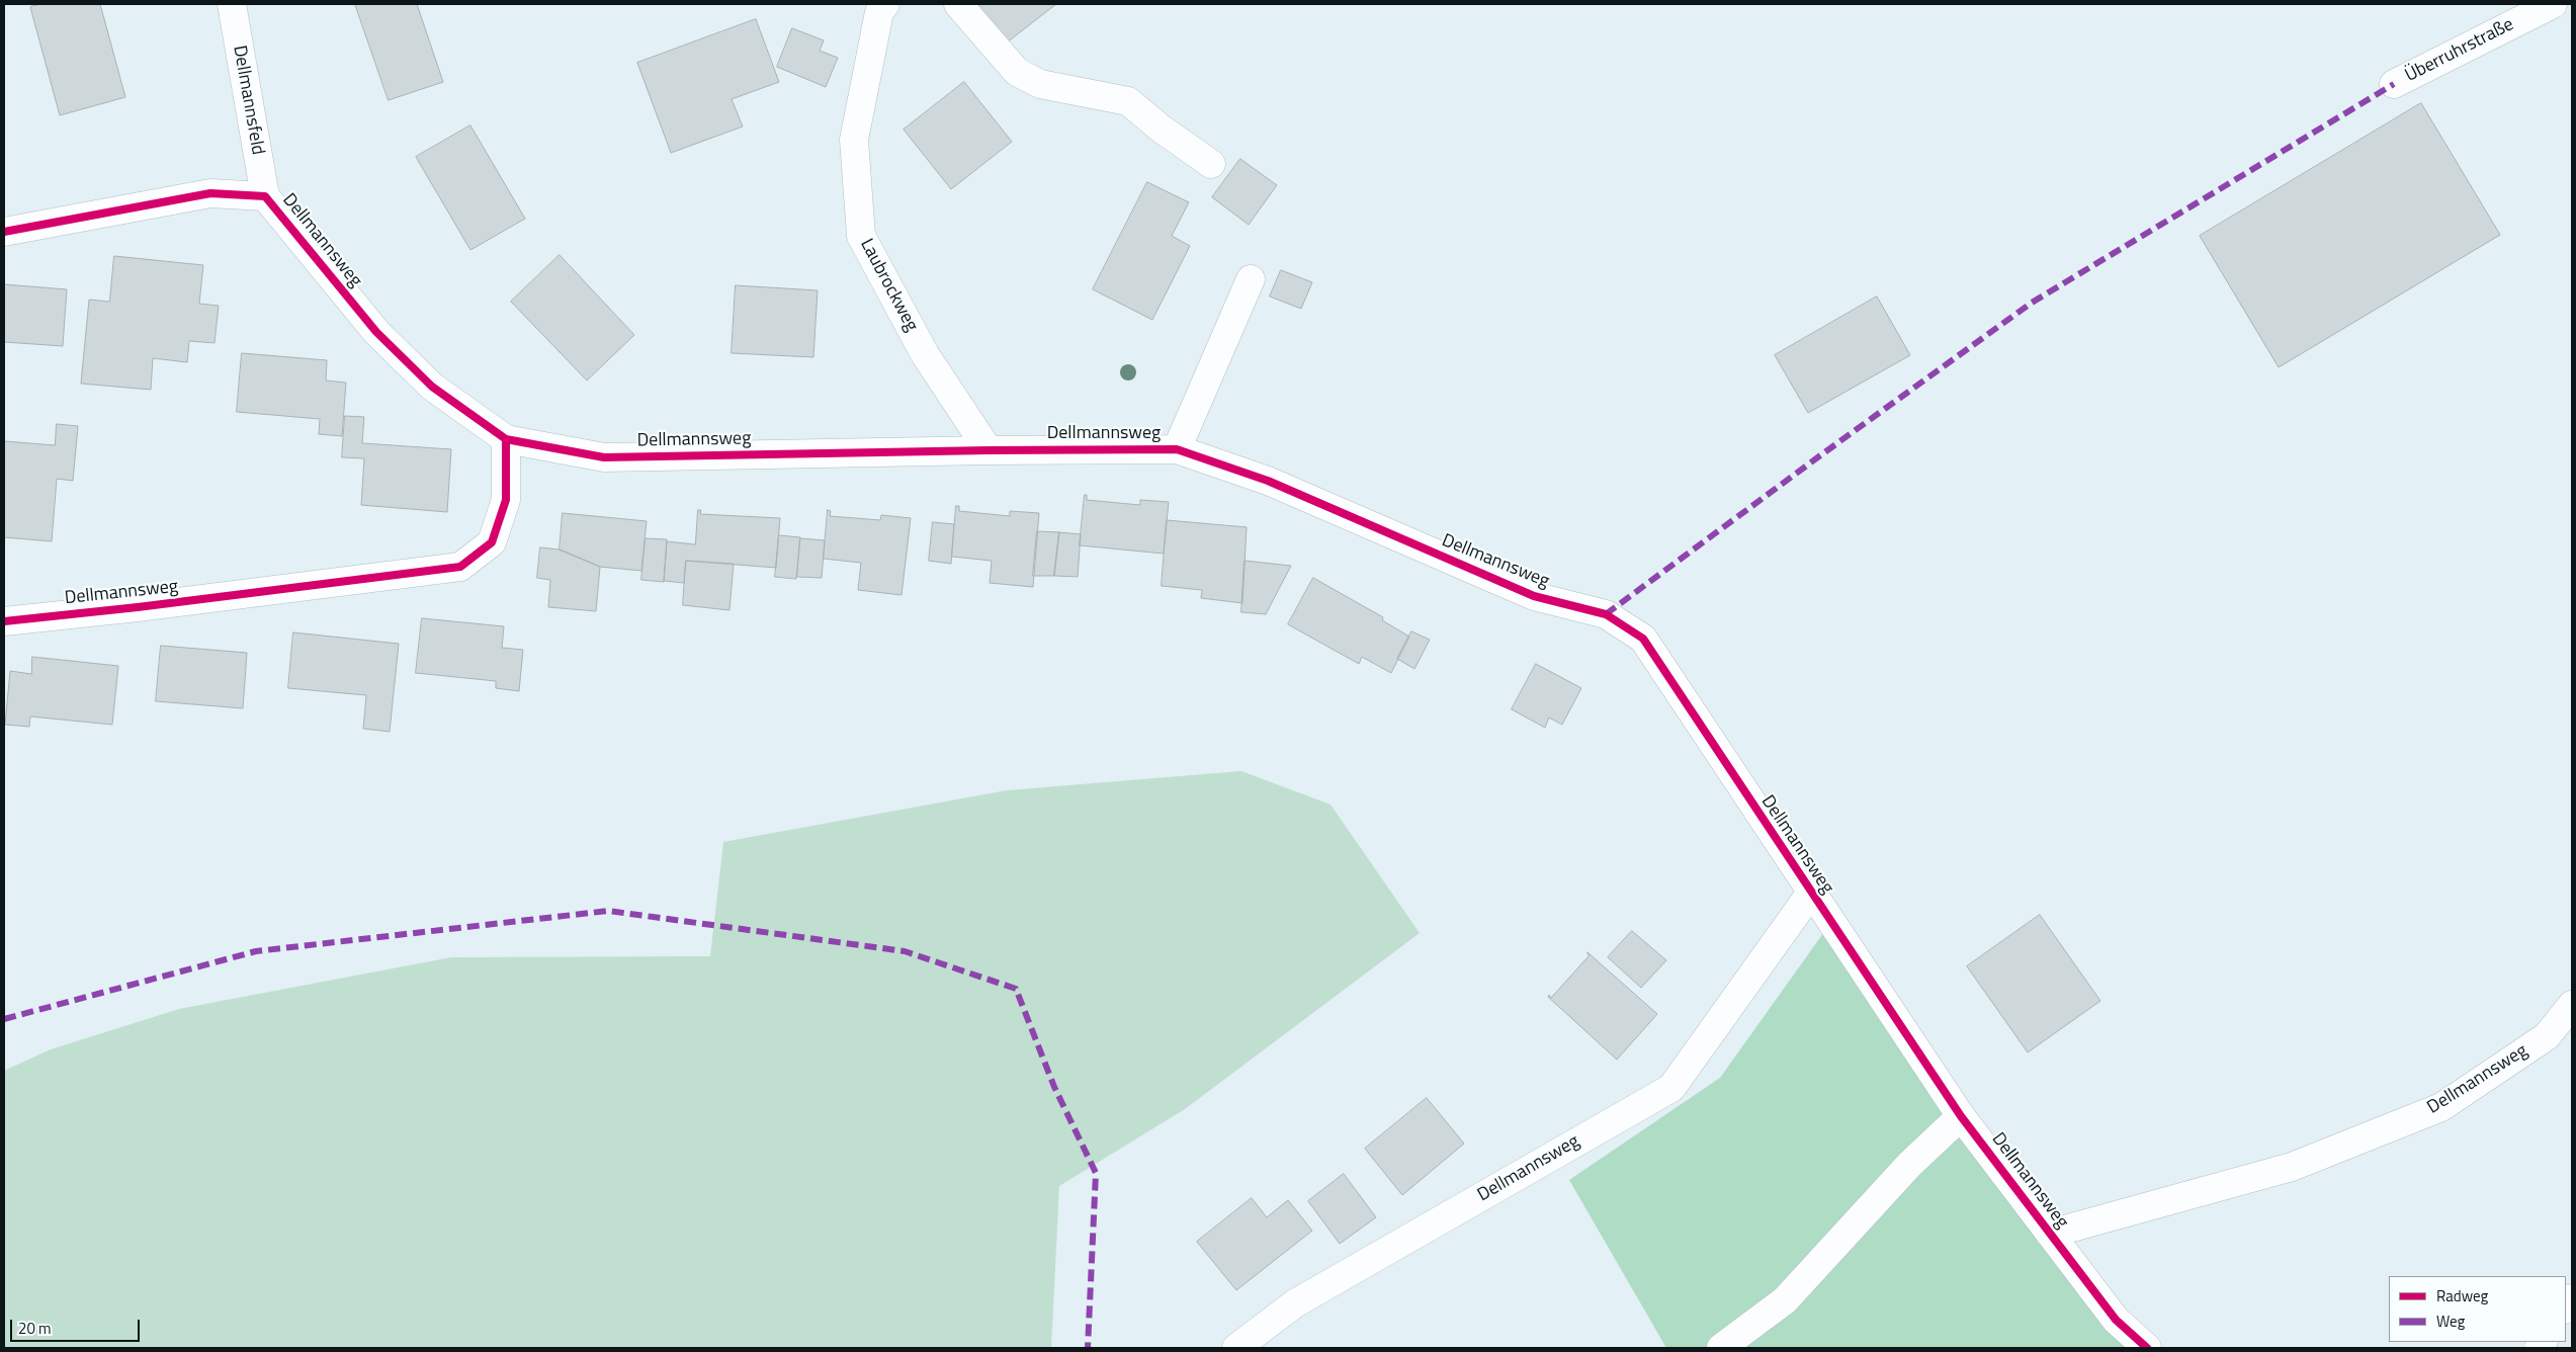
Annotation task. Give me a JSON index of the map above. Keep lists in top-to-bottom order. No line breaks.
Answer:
{"streets":{"street":["Überruhrstraße","Dellmannsfeld","Dellmannsweg","Laubrockweg"]},"crossings":[["Dellmannsfeld","Dellmannsweg"],["Dellmannsweg","Laubrockweg"]],"legend":["Radweg","Weg"],"scale_bar":"20 m"}
